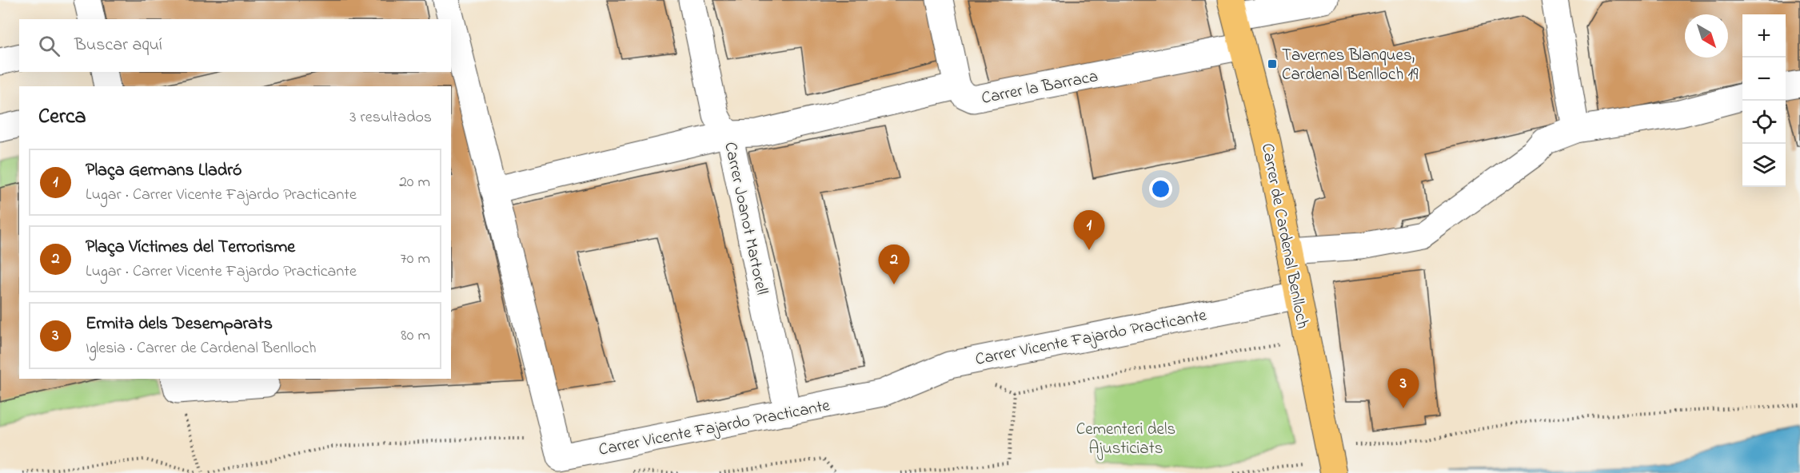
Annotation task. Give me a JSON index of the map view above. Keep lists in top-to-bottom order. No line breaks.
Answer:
{"streets":{"main road":["Carrer de Cardenal Benlloch"],"street":["Carrer la Barraca","Carrer Joanot Martorell","Carrer Vicente Fajardo Practicante"]},"crossings":[["Carrer la Barraca","Carrer Joanot Martorell"],["Carrer la Barraca","Carrer de Cardenal Benlloch"],["Carrer la Barraca","Carrer Vicente Fajardo Practicante"],["Carrer Joanot Martorell","Carrer Vicente Fajardo Practicante"],["Carrer de Cardenal Benlloch","Carrer Vicente Fajardo Practicante"]],"parks":["Cementeri dels Ajusticiats"],"places":{"transit":["Tavernes Blanques, Cardenal Benlloch 19"]},"north":"bottom right","page":{"map_buttons":["+","−"],"search":"Buscar aquí","heading":["Cerca","3 resultados"],"list":[{"mark":"1","name":"Plaça Germans Lladró","note":"Lugar · Carrer Vicente Fajardo Practicante","value":"20 m"},{"mark":"2","name":"Plaça Víctimes del Terrorisme","note":"Lugar · Carrer Vicente Fajardo Practicante","value":"70 m"},{"mark":"3","name":"Ermita dels Desemparats","note":"Iglesia · Carrer de Cardenal Benlloch","value":"80 m"}],"pins":["1","2","3"]}}
